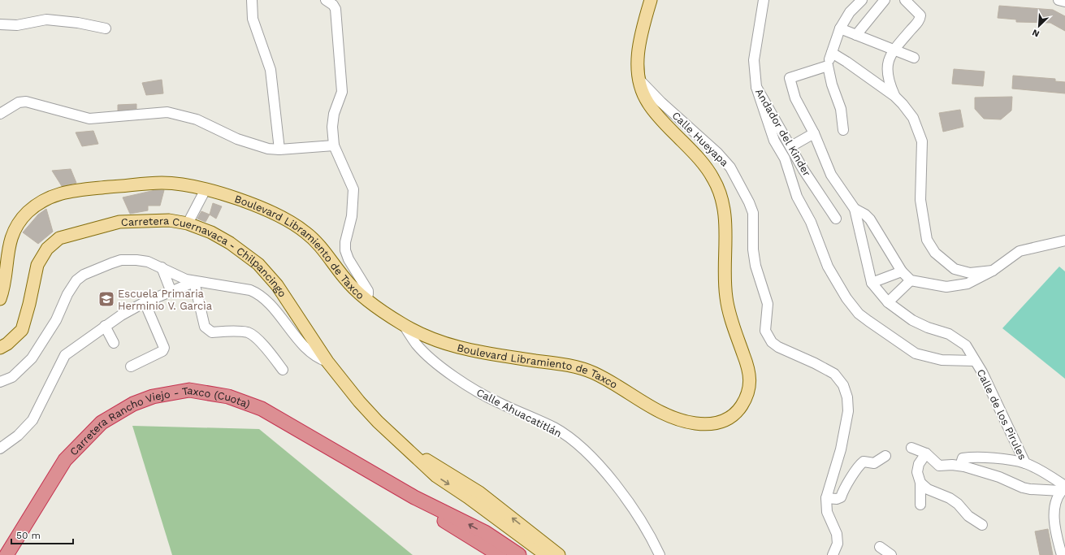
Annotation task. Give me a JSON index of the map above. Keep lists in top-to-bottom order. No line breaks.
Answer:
{"streets":{"highway":["Carretera Rancho Viejo - Taxco (Cuota)"],"main road":["Boulevard Libramiento de Taxco","Carretera Cuernavaca - Chilpancingo"],"street":["Andador del Kinder","Calle Hueyapa","Calle Ahuacatitlán","Calle de los Pirules"]},"crossings":[["Calle Hueyapa","Boulevard Libramiento de Taxco"],["Boulevard Libramiento de Taxco","Calle Ahuacatitlán"]],"places":{"school or university":["Escuela Primaria Herminio V. Garcìa"]},"scale_bar":"50 m","north":"bottom left"}
